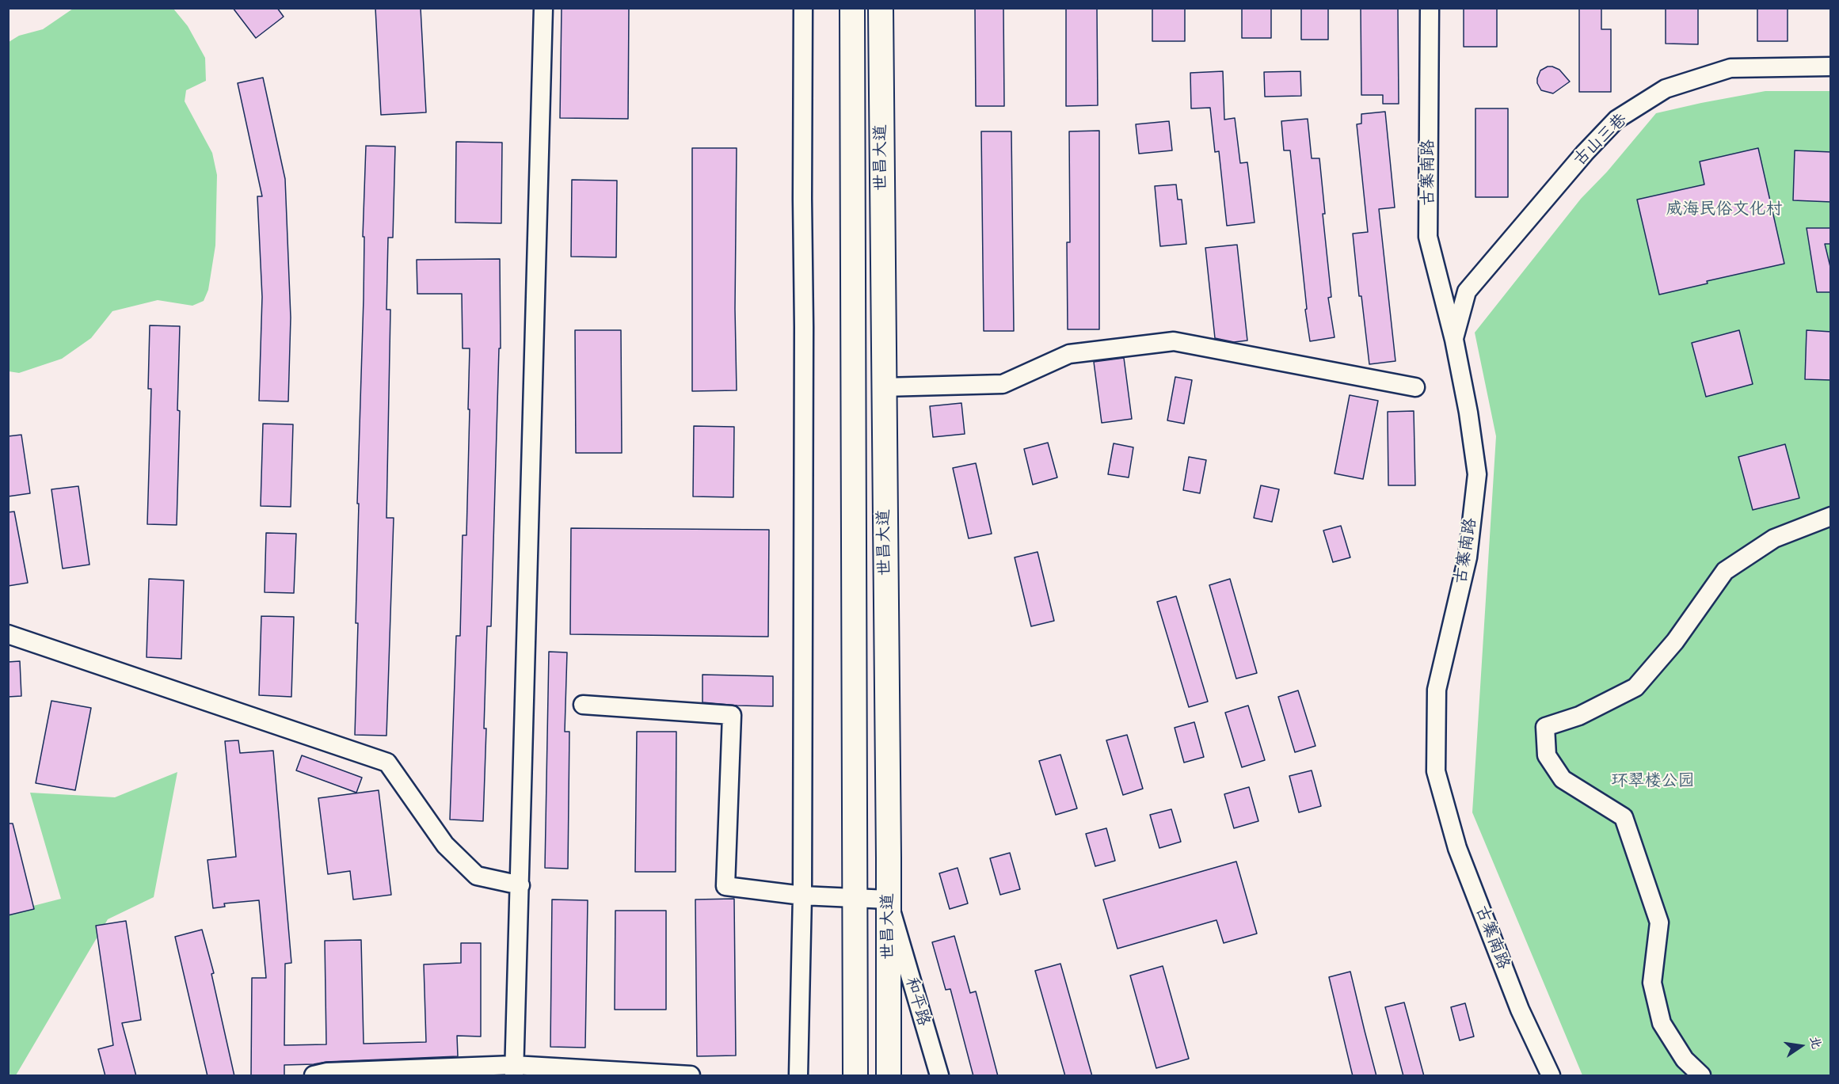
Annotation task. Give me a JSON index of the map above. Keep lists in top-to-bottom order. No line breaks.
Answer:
{"streets":{"main road":["世昌大道"],"street":["古山三巷","古寨南路","和平路"]},"crossings":[["古山三巷","古寨南路"],["世昌大道","和平路"]],"parks":["威海民俗文化村","环翠楼公园"],"north":"right"}
